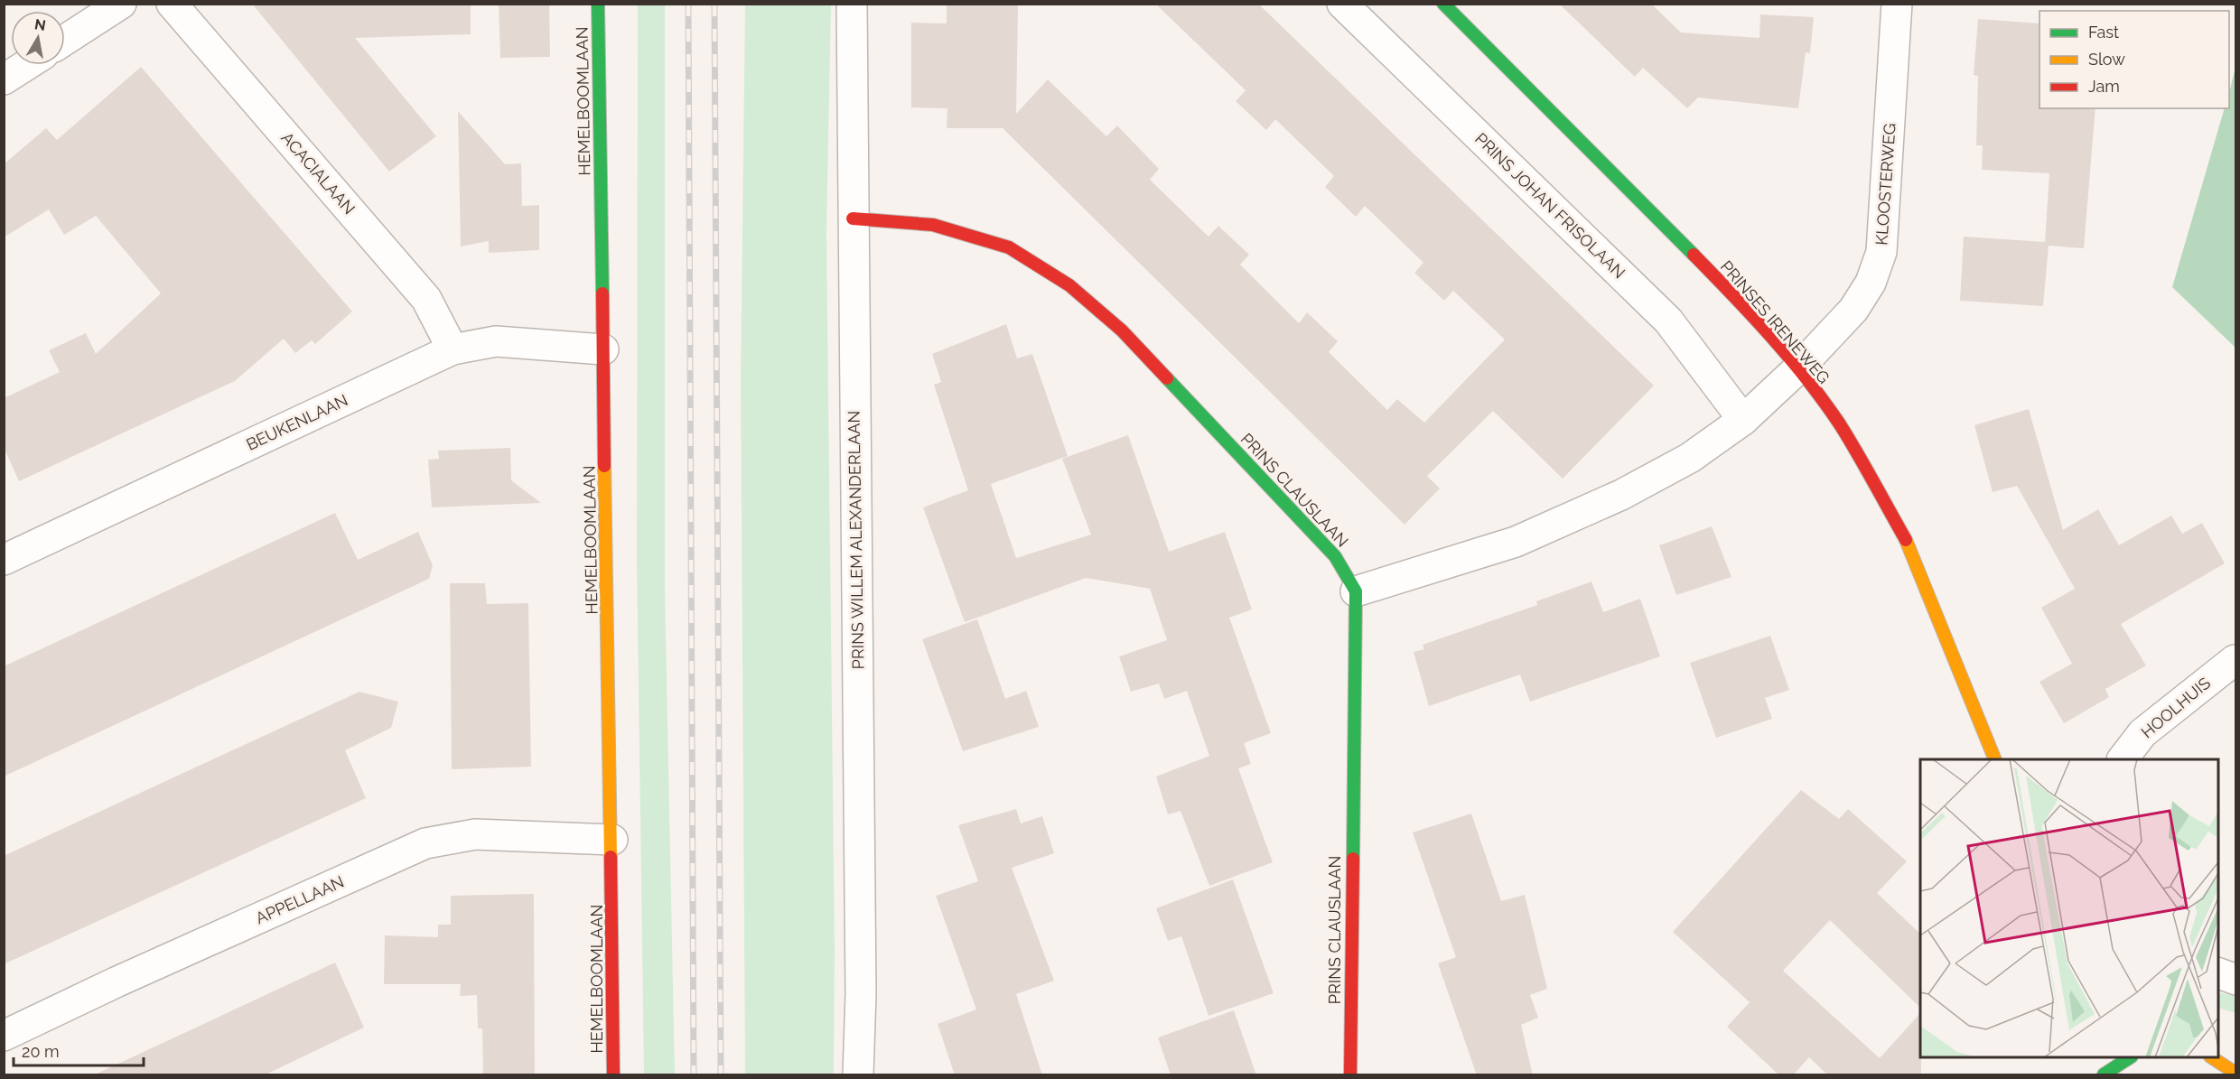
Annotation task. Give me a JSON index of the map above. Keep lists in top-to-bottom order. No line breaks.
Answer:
{"streets":{"street":["HEMELBOOMLAAN","ACACIALAAN","KLOOSTERWEG","PRINS JOHAN FRISOLAAN","PRINSES IRENEWEG","BEUKENLAAN","PRINS CLAUSLAAN","PRINS WILLEM ALEXANDERLAAN","HOOLHUIS","APPELLAAN"]},"crossings":[["HEMELBOOMLAAN","BEUKENLAAN"],["HEMELBOOMLAAN","APPELLAAN"],["ACACIALAAN","BEUKENLAAN"],["KLOOSTERWEG","PRINS JOHAN FRISOLAAN"],["KLOOSTERWEG","PRINSES IRENEWEG"],["KLOOSTERWEG","PRINS CLAUSLAAN"],["PRINS CLAUSLAAN","PRINS WILLEM ALEXANDERLAAN"]],"legend":["Fast","Slow","Jam"],"scale_bar":"20 m","north":"top"}
